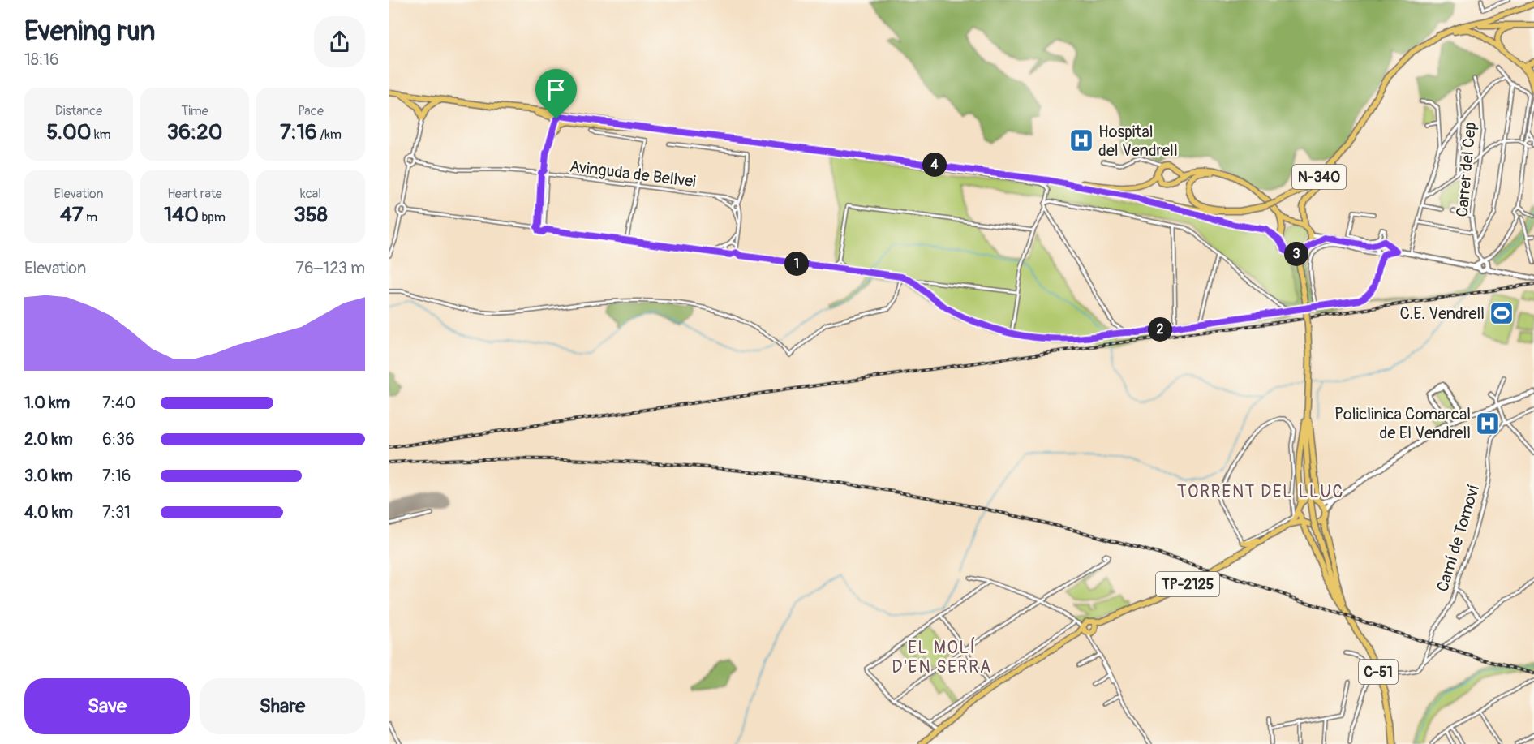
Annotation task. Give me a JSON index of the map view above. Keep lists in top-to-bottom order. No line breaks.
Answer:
{"streets":{"main road":["N-340","TP-2125","C-51"],"street":["Carrer del Cep","Avinguda de Bellvei","Camí de Tomoví"]},"districts":["TORRENT DEL LLUC","EL MOLÍ D'EN SERRA"],"places":{"hospital":["Hospital del Vendrell","Policlinica Comarcal de El Vendrell"],"sports":["C.E. Vendrell"]},"page":{"heading":["Evening run","18:16"],"stats":[["Distance","5.00 km"],["Time","36:20"],["Pace","7:16 /km"],["Elevation","47 m"],["Heart rate","140 bpm"],["kcal","358"]],"pins":["4","3","1","2"],"chart":["Elevation","76–123 m"],"list":[{"name":"1.0 km","note":"7:40"},{"name":"2.0 km","note":"6:36"},{"name":"3.0 km","note":"7:16"},{"name":"4.0 km","note":"7:31"}],"buttons":["Save","Share"]}}
